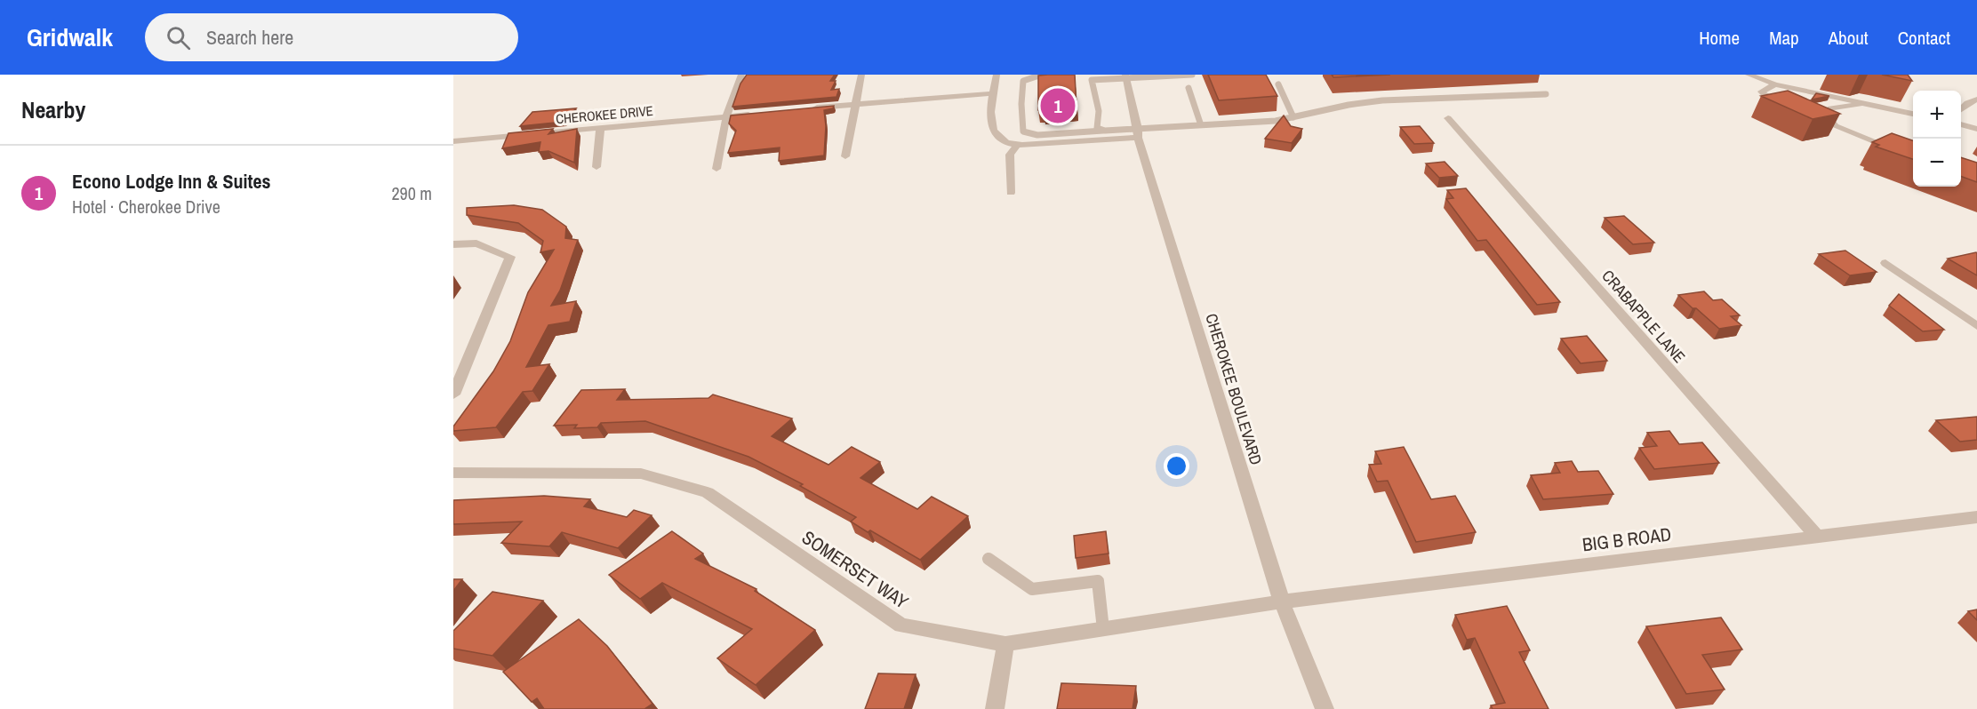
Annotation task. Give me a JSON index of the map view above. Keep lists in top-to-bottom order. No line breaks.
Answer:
{"streets":{"street":["CHEROKEE DRIVE","CRABAPPLE LANE","CHEROKEE BOULEVARD","BIG B ROAD","SOMERSET WAY"]},"crossings":[["CRABAPPLE LANE","BIG B ROAD"],["CHEROKEE BOULEVARD","BIG B ROAD"],["CHEROKEE BOULEVARD","SOMERSET WAY"],["BIG B ROAD","SOMERSET WAY"]],"page":{"header":"Gridwalk","search":"Search here","nav":["Home","Map","About","Contact"],"heading":"Nearby","pins":"1","map_buttons":["+","−"],"list":[{"mark":"1","name":"Econo Lodge Inn & Suites","note":"Hotel · Cherokee Drive","value":"290 m"}]}}
